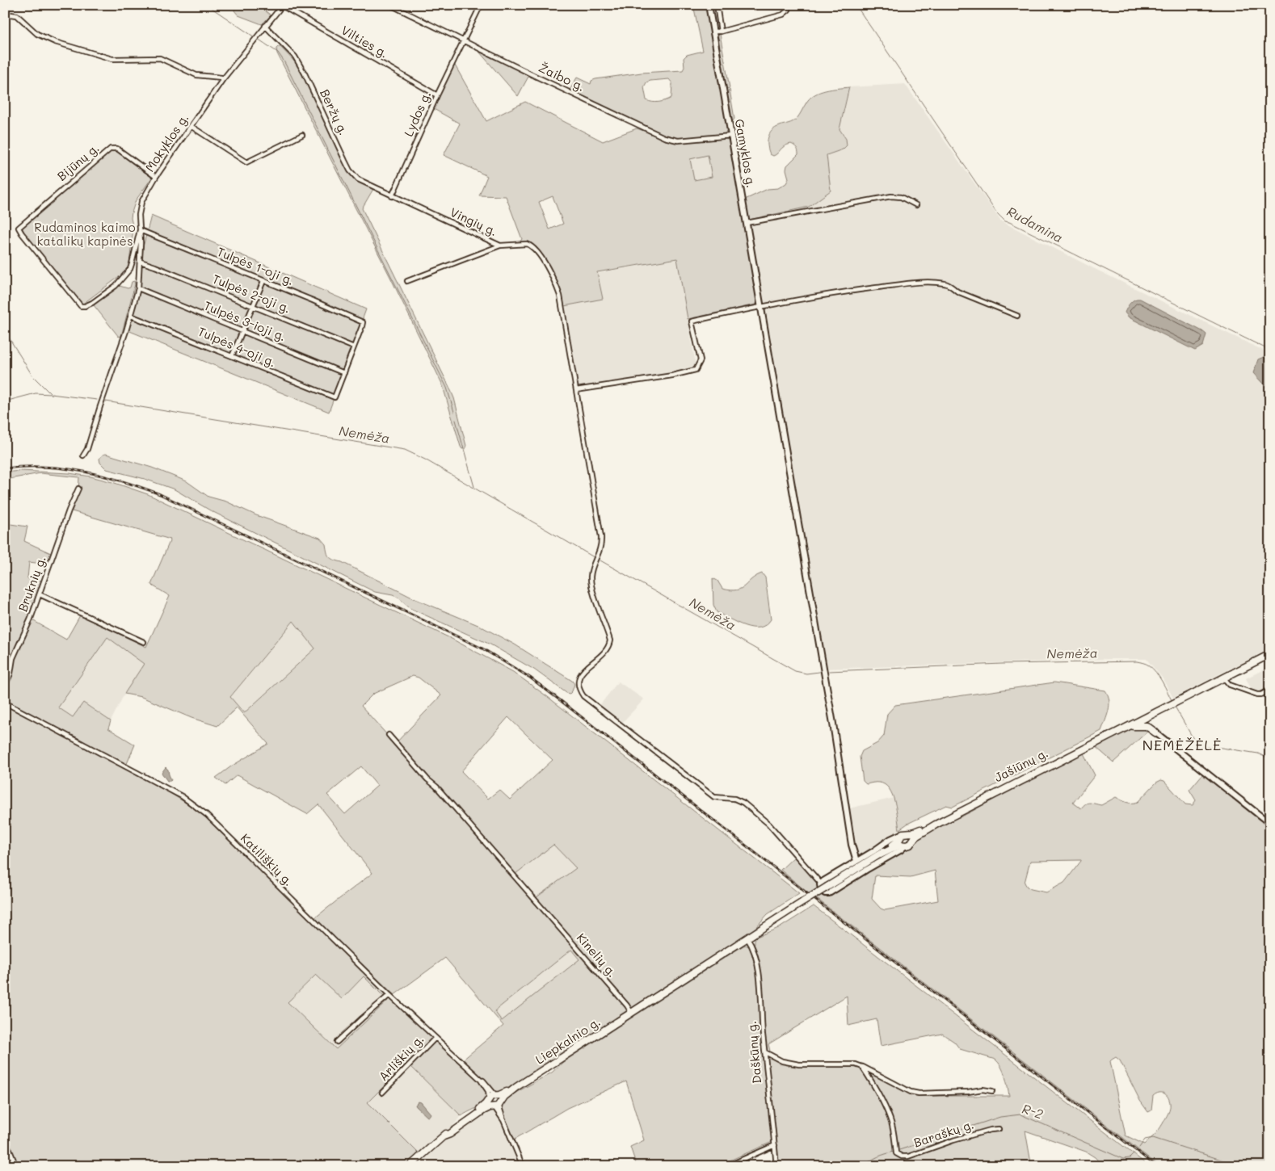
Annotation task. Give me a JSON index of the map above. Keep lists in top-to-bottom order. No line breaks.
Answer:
{"streets":{"highway":["Jašiūnų g.","Liepkalnio g."],"main road":["Gamyklos g."],"street":["Vilties g.","Žaibo g.","Beržų g.","Lydos g.","Mokyklos g.","Bijūnų g.","Vingių g.","Tulpės 1-oji g.","Tulpės 2-oji g.","Tulpės 3-ioji g.","Tulpės 4-oji g.","Bruknių g.","Katiliškių g.","Kinelių g.","Daškūnų g.","Arliškių g.","Baraškų g."]},"crossings":[["Vilties g.","Lydos g."],["Vilties g.","Mokyklos g."],["Žaibo g.","Lydos g."],["Žaibo g.","Gamyklos g."],["Beržų g.","Lydos g."],["Beržų g.","Mokyklos g."],["Beržų g.","Vingių g."],["Lydos g.","Vingių g."],["Mokyklos g.","Bijūnų g."],["Mokyklos g.","Tulpės 1-oji g."],["Mokyklos g.","Tulpės 2-oji g."],["Mokyklos g.","Tulpės 3-ioji g."],["Mokyklos g.","Tulpės 4-oji g."],["Tulpės 1-oji g.","Tulpės 2-oji g."],["Tulpės 3-ioji g.","Tulpės 4-oji g."],["Jašiūnų g.","Liepkalnio g."],["Jašiūnų g.","Daškūnų g."],["Katiliškių g.","Liepkalnio g."],["Katiliškių g.","Arliškių g."],["Kinelių g.","Liepkalnio g."],["Liepkalnio g.","Daškūnų g."]],"districts":["NEMĖŽĖLĖ"],"water":["Rudamina","Nemėža","R-2"],"parks":["Rudaminos kaimo katalikų kapinės"]}
